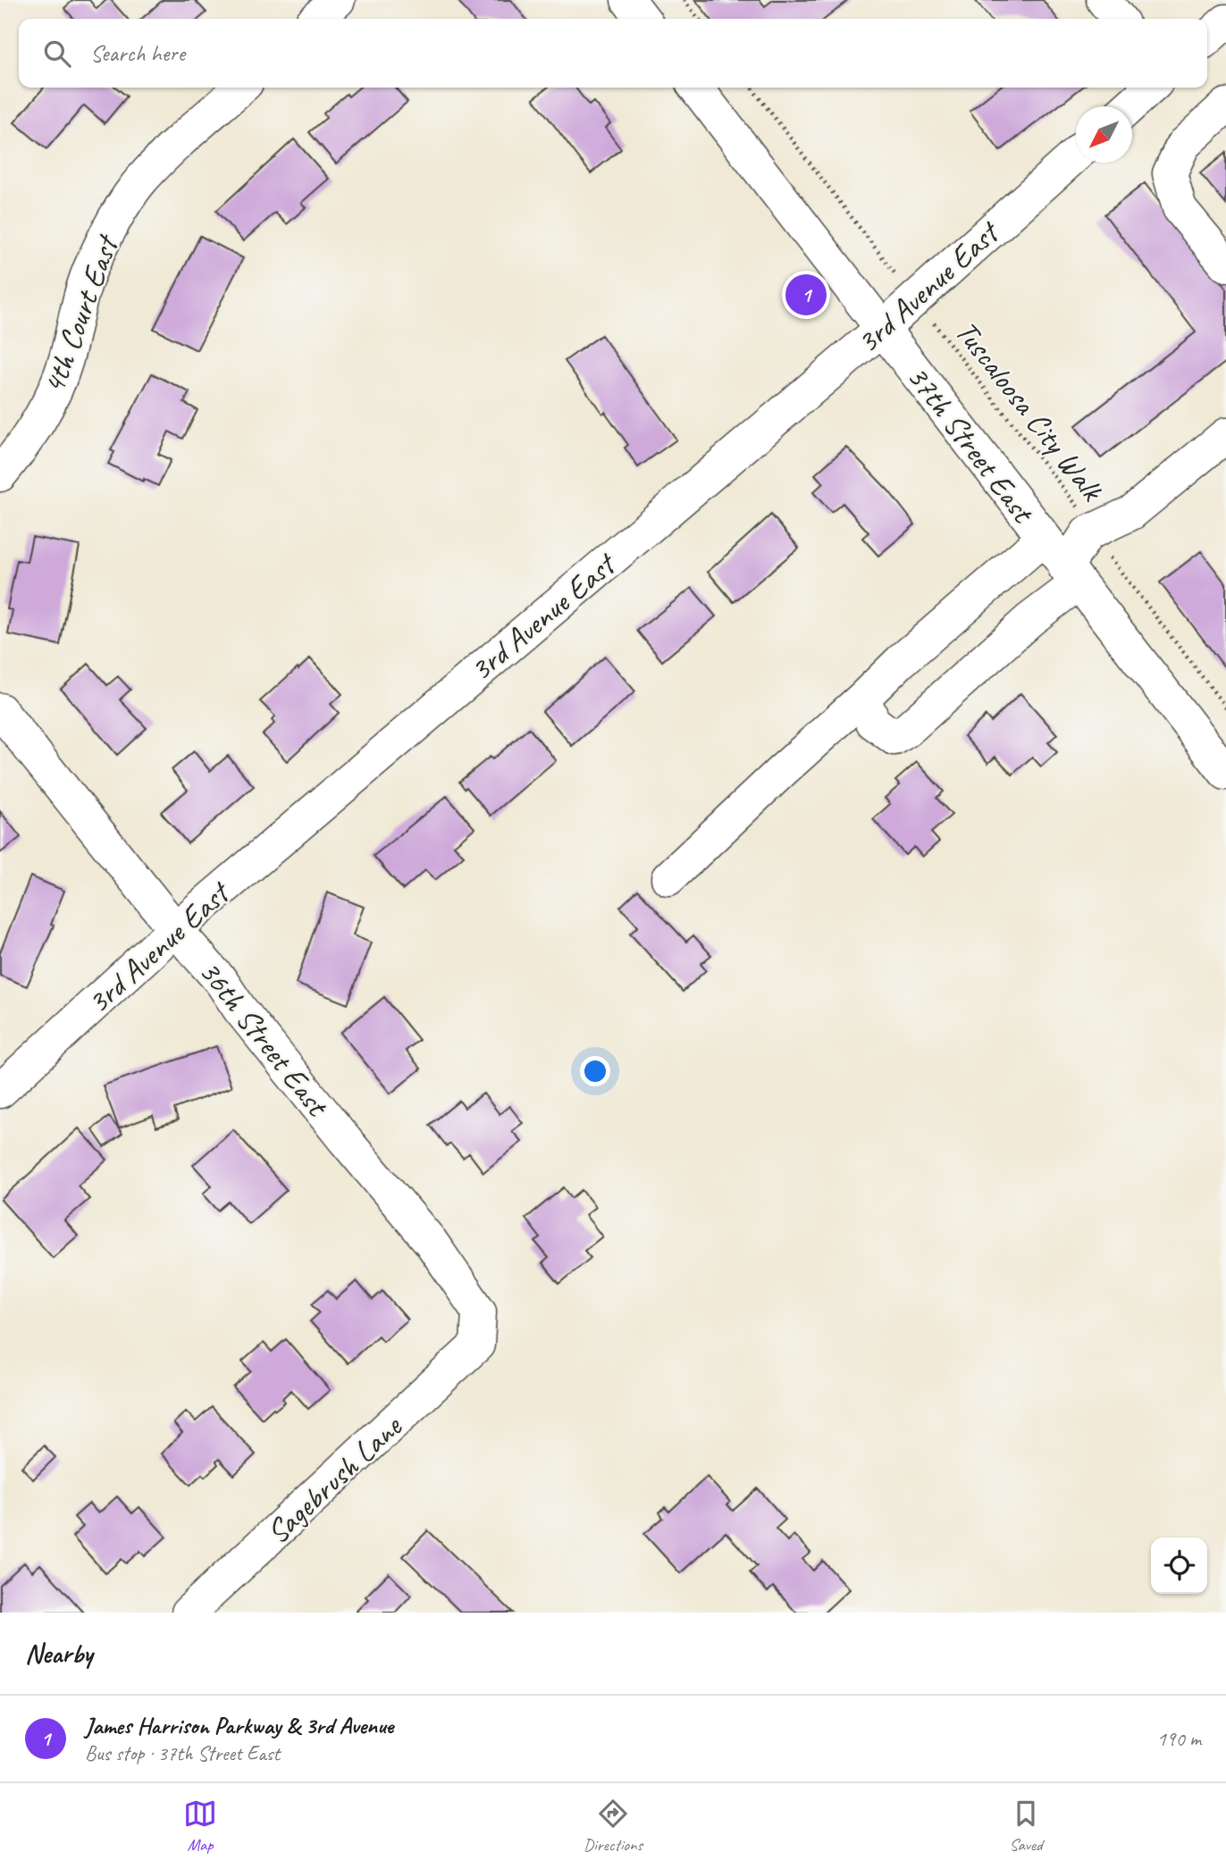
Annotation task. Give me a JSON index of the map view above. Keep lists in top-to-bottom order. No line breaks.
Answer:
{"streets":{"street":["3rd Avenue East","4th Court East","37th Street East","36th Street East","Sagebrush Lane"],"path":["Tuscaloosa City Walk"]},"crossings":[["3rd Avenue East","Tuscaloosa City Walk"],["3rd Avenue East","37th Street East"],["3rd Avenue East","36th Street East"],["36th Street East","Sagebrush Lane"]],"north":"bottom left","page":{"search":"Search here","pins":"1","heading":"Nearby","list":[{"mark":"1","name":"James Harrison Parkway & 3rd Avenue","note":"Bus stop · 37th Street East","value":"190 m"}],"nav":["Map","Directions","Saved"]}}
